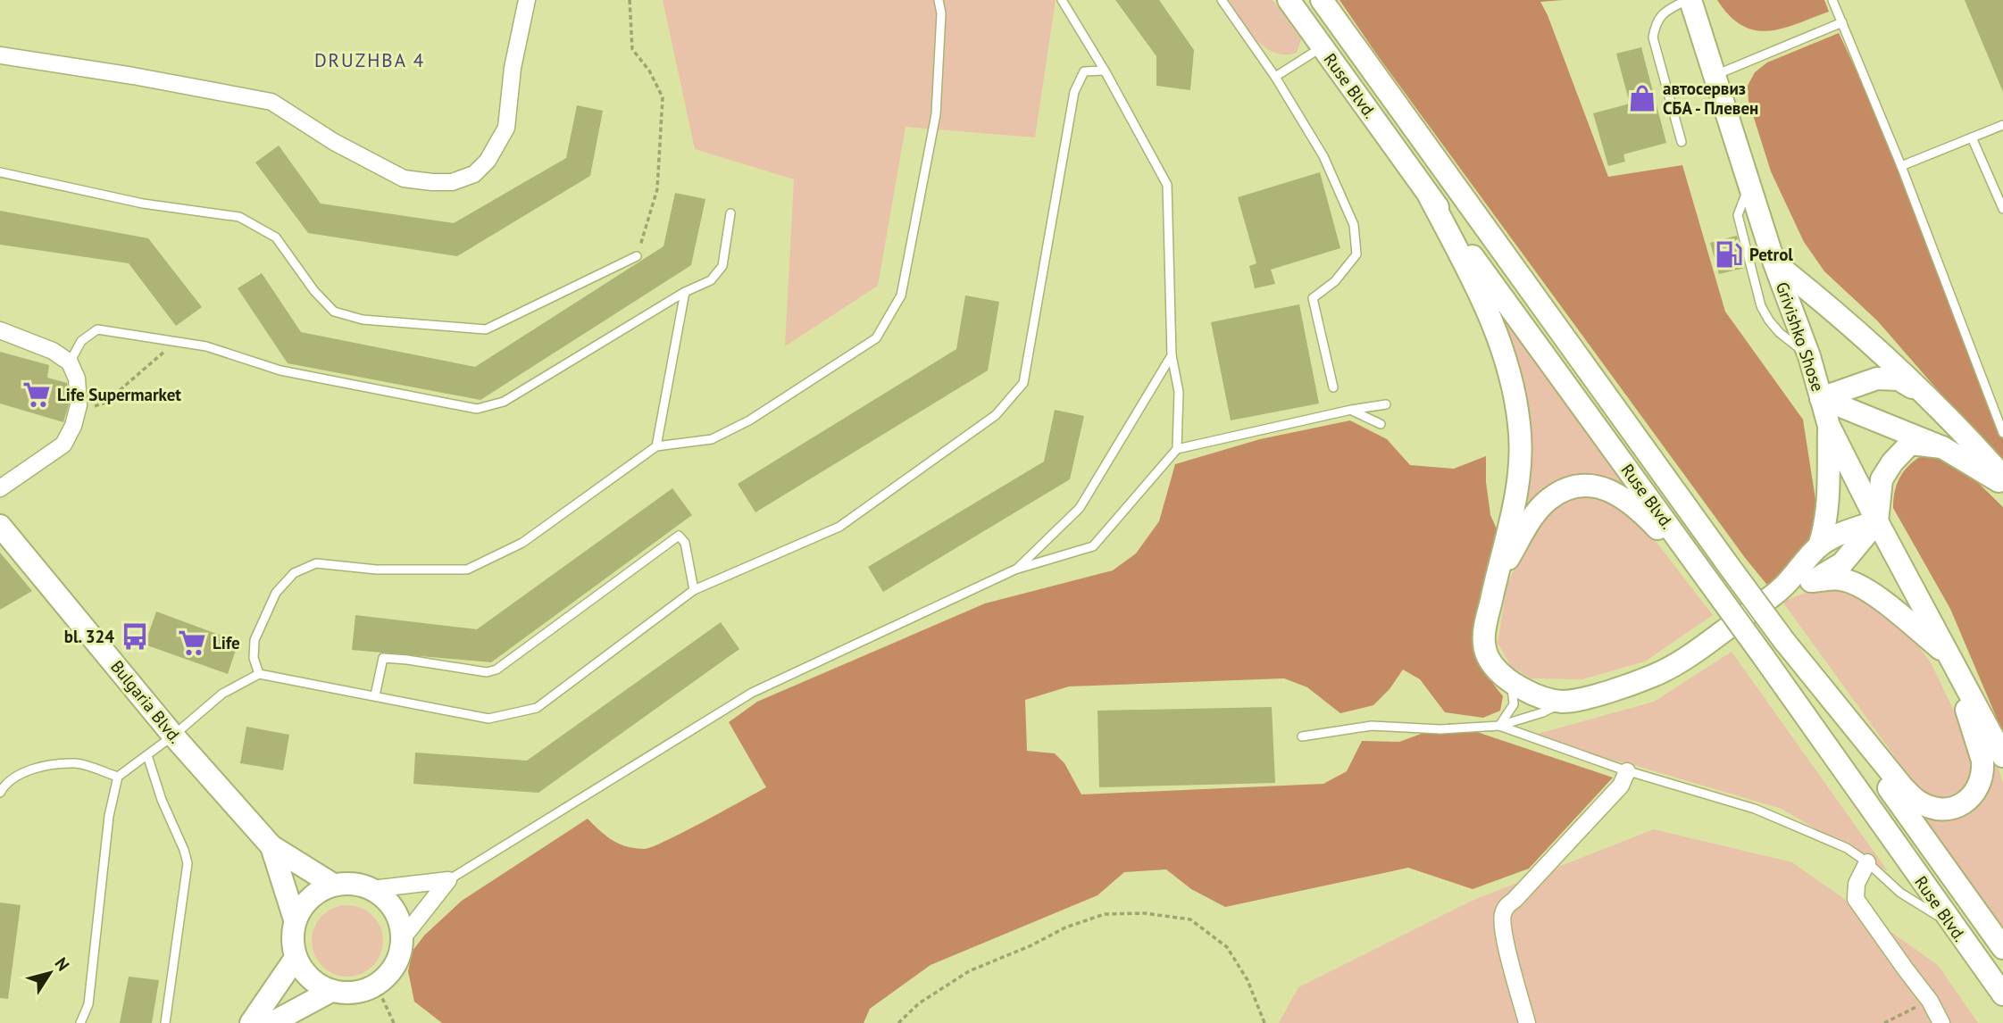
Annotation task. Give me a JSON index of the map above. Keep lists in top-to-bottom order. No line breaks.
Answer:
{"streets":{"main road":["Ruse Blvd.","Grivishko Shose","Bulgaria Blvd."]},"districts":["DRUZHBA 4"],"places":{"shop":["автосервиз СБА - Плевен"],"fuel station":["Petrol"],"supermarket":["Life Supermarket","Life"],"bus stop":["bl. 324"]},"north":"top right"}
